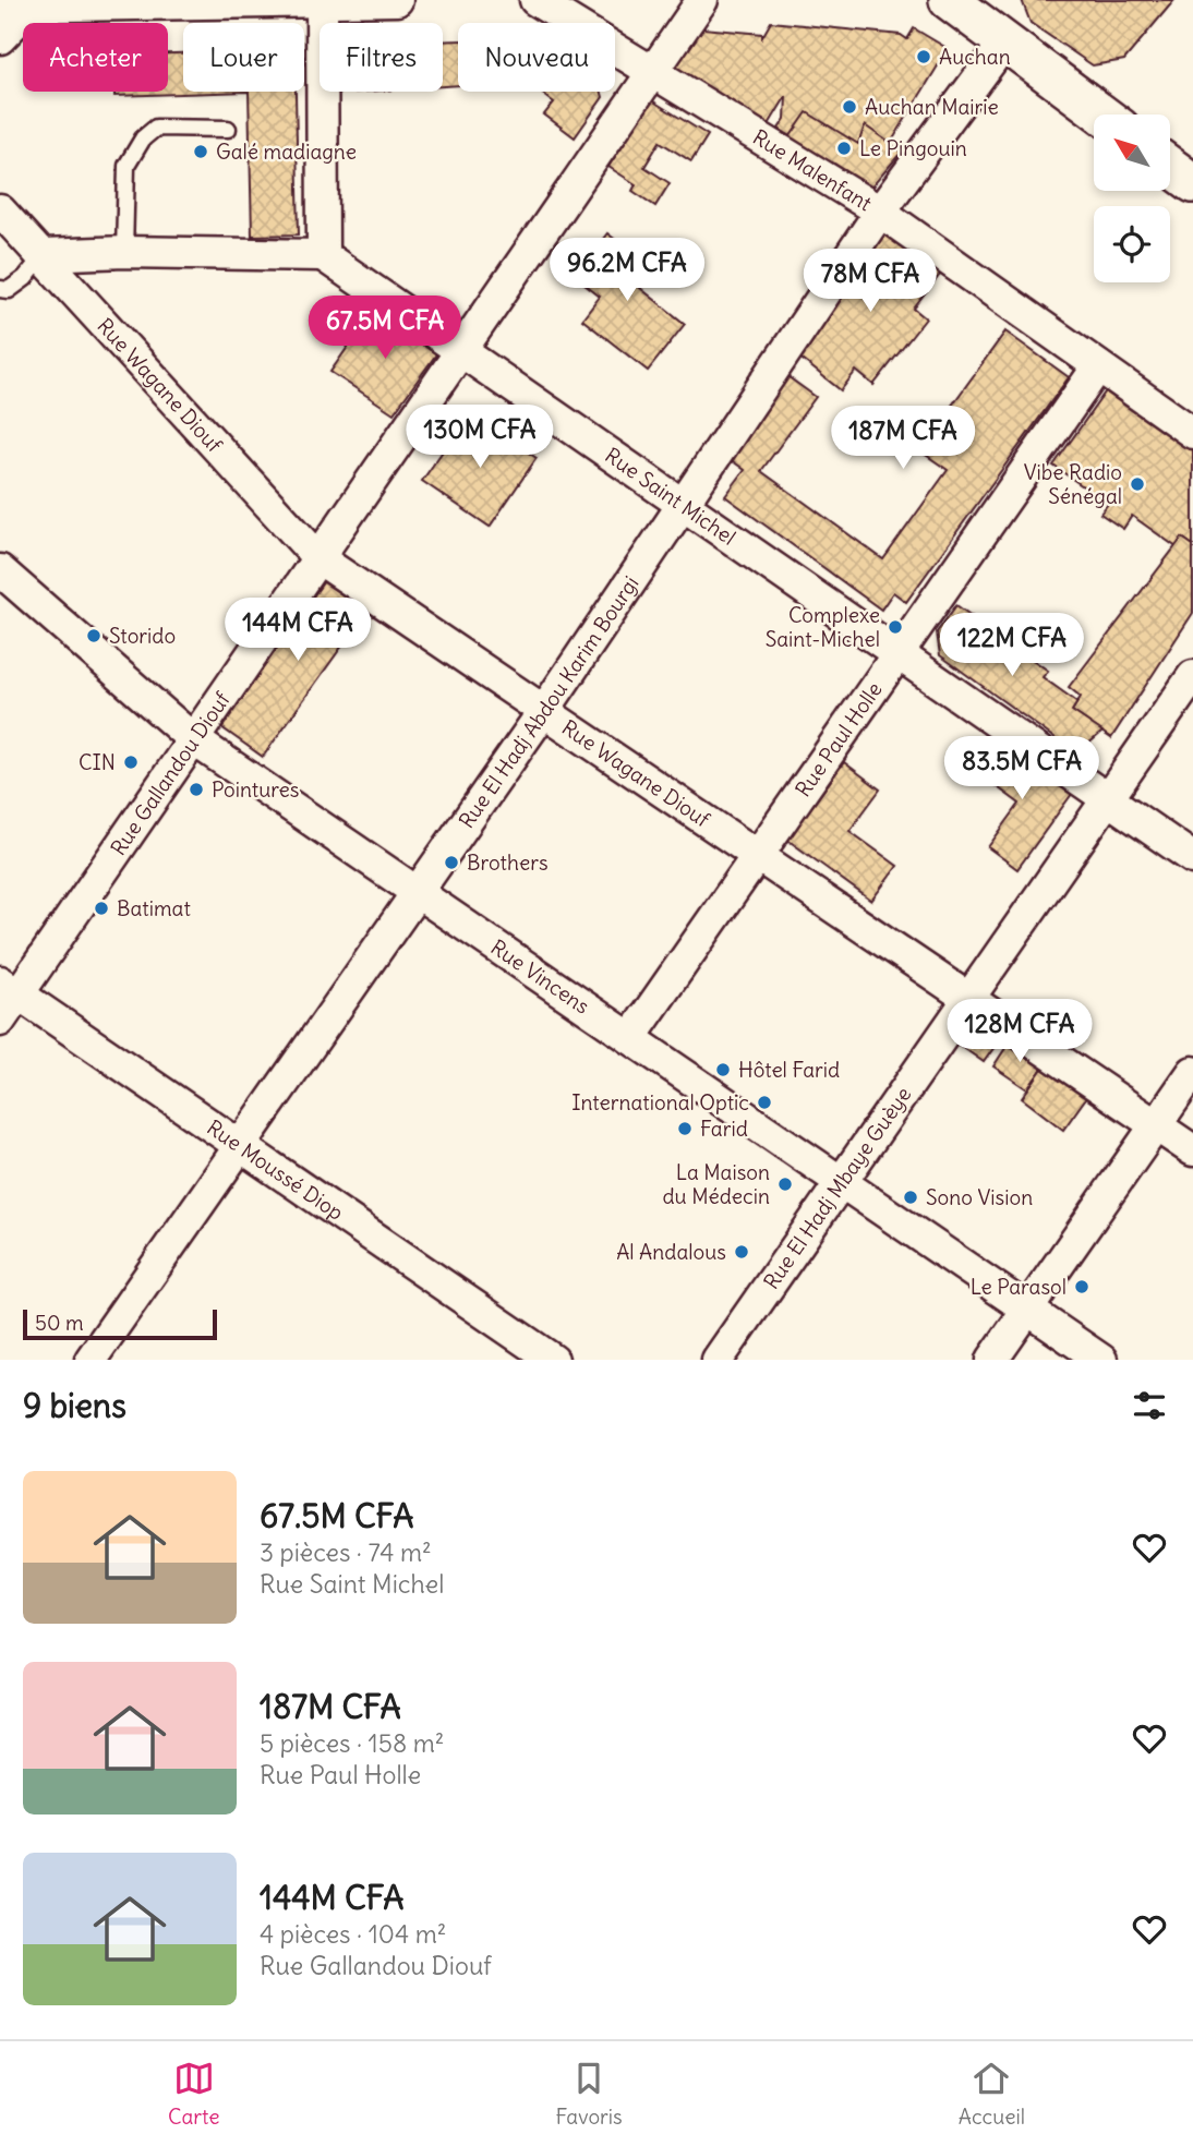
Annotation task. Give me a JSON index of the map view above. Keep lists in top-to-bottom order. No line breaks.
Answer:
{"streets":{"street":["Rue Malenfant","Rue Wagane Diouf","Rue Saint Michel","Rue El Hadj Abdou Karim Bourgi","Rue Paul Holle","Rue Gallandou Diouf","Rue Vincens","Rue Moussé Diop","Rue El Hadj Mbaye Guèye"]},"crossings":[["Rue Malenfant","Rue El Hadj Abdou Karim Bourgi"],["Rue Malenfant","Rue Paul Holle"],["Rue Malenfant","Rue Gallandou Diouf"],["Rue Wagane Diouf","Rue El Hadj Abdou Karim Bourgi"],["Rue Wagane Diouf","Rue Paul Holle"],["Rue Wagane Diouf","Rue Gallandou Diouf"],["Rue Wagane Diouf","Rue El Hadj Mbaye Guèye"],["Rue Saint Michel","Rue El Hadj Abdou Karim Bourgi"],["Rue Saint Michel","Rue Paul Holle"],["Rue Saint Michel","Rue Gallandou Diouf"],["Rue Saint Michel","Rue El Hadj Mbaye Guèye"],["Rue El Hadj Abdou Karim Bourgi","Rue Vincens"],["Rue El Hadj Abdou Karim Bourgi","Rue Moussé Diop"],["Rue Paul Holle","Rue Vincens"],["Rue Gallandou Diouf","Rue Vincens"],["Rue Gallandou Diouf","Rue Moussé Diop"],["Rue Vincens","Rue El Hadj Mbaye Guèye"]],"places":["Auchan","Auchan Mairie","Le Pingouin","Galé madiagne","Vibe Radio Sénégal","Complexe Saint-Michel","Storido","CIN","Pointures","Brothers","Batimat","Hôtel Farid","International Optic","Farid","La Maison du Médecin","Sono Vision","Al Andalous","Le Parasol"],"scale_bar":"50 m","north":"top left","page":{"chip":["Acheter","Louer","Filtres","Nouveau"],"price":["96.2M CFA","78M CFA","67.5M CFA","130M CFA","187M CFA","144M CFA","122M CFA","83.5M CFA","128M CFA"],"scale":"50 m","heading":"9 biens","list":[{"name":"67.5M CFA","note":"3 pièces · 74 m² · Rue Saint Michel"},{"name":"187M CFA","note":"5 pièces · 158 m² · Rue Paul Holle"},{"name":"144M CFA","note":"4 pièces · 104 m² · Rue Gallandou Diouf"}],"tabs":["Carte","Favoris","Accueil"]}}
